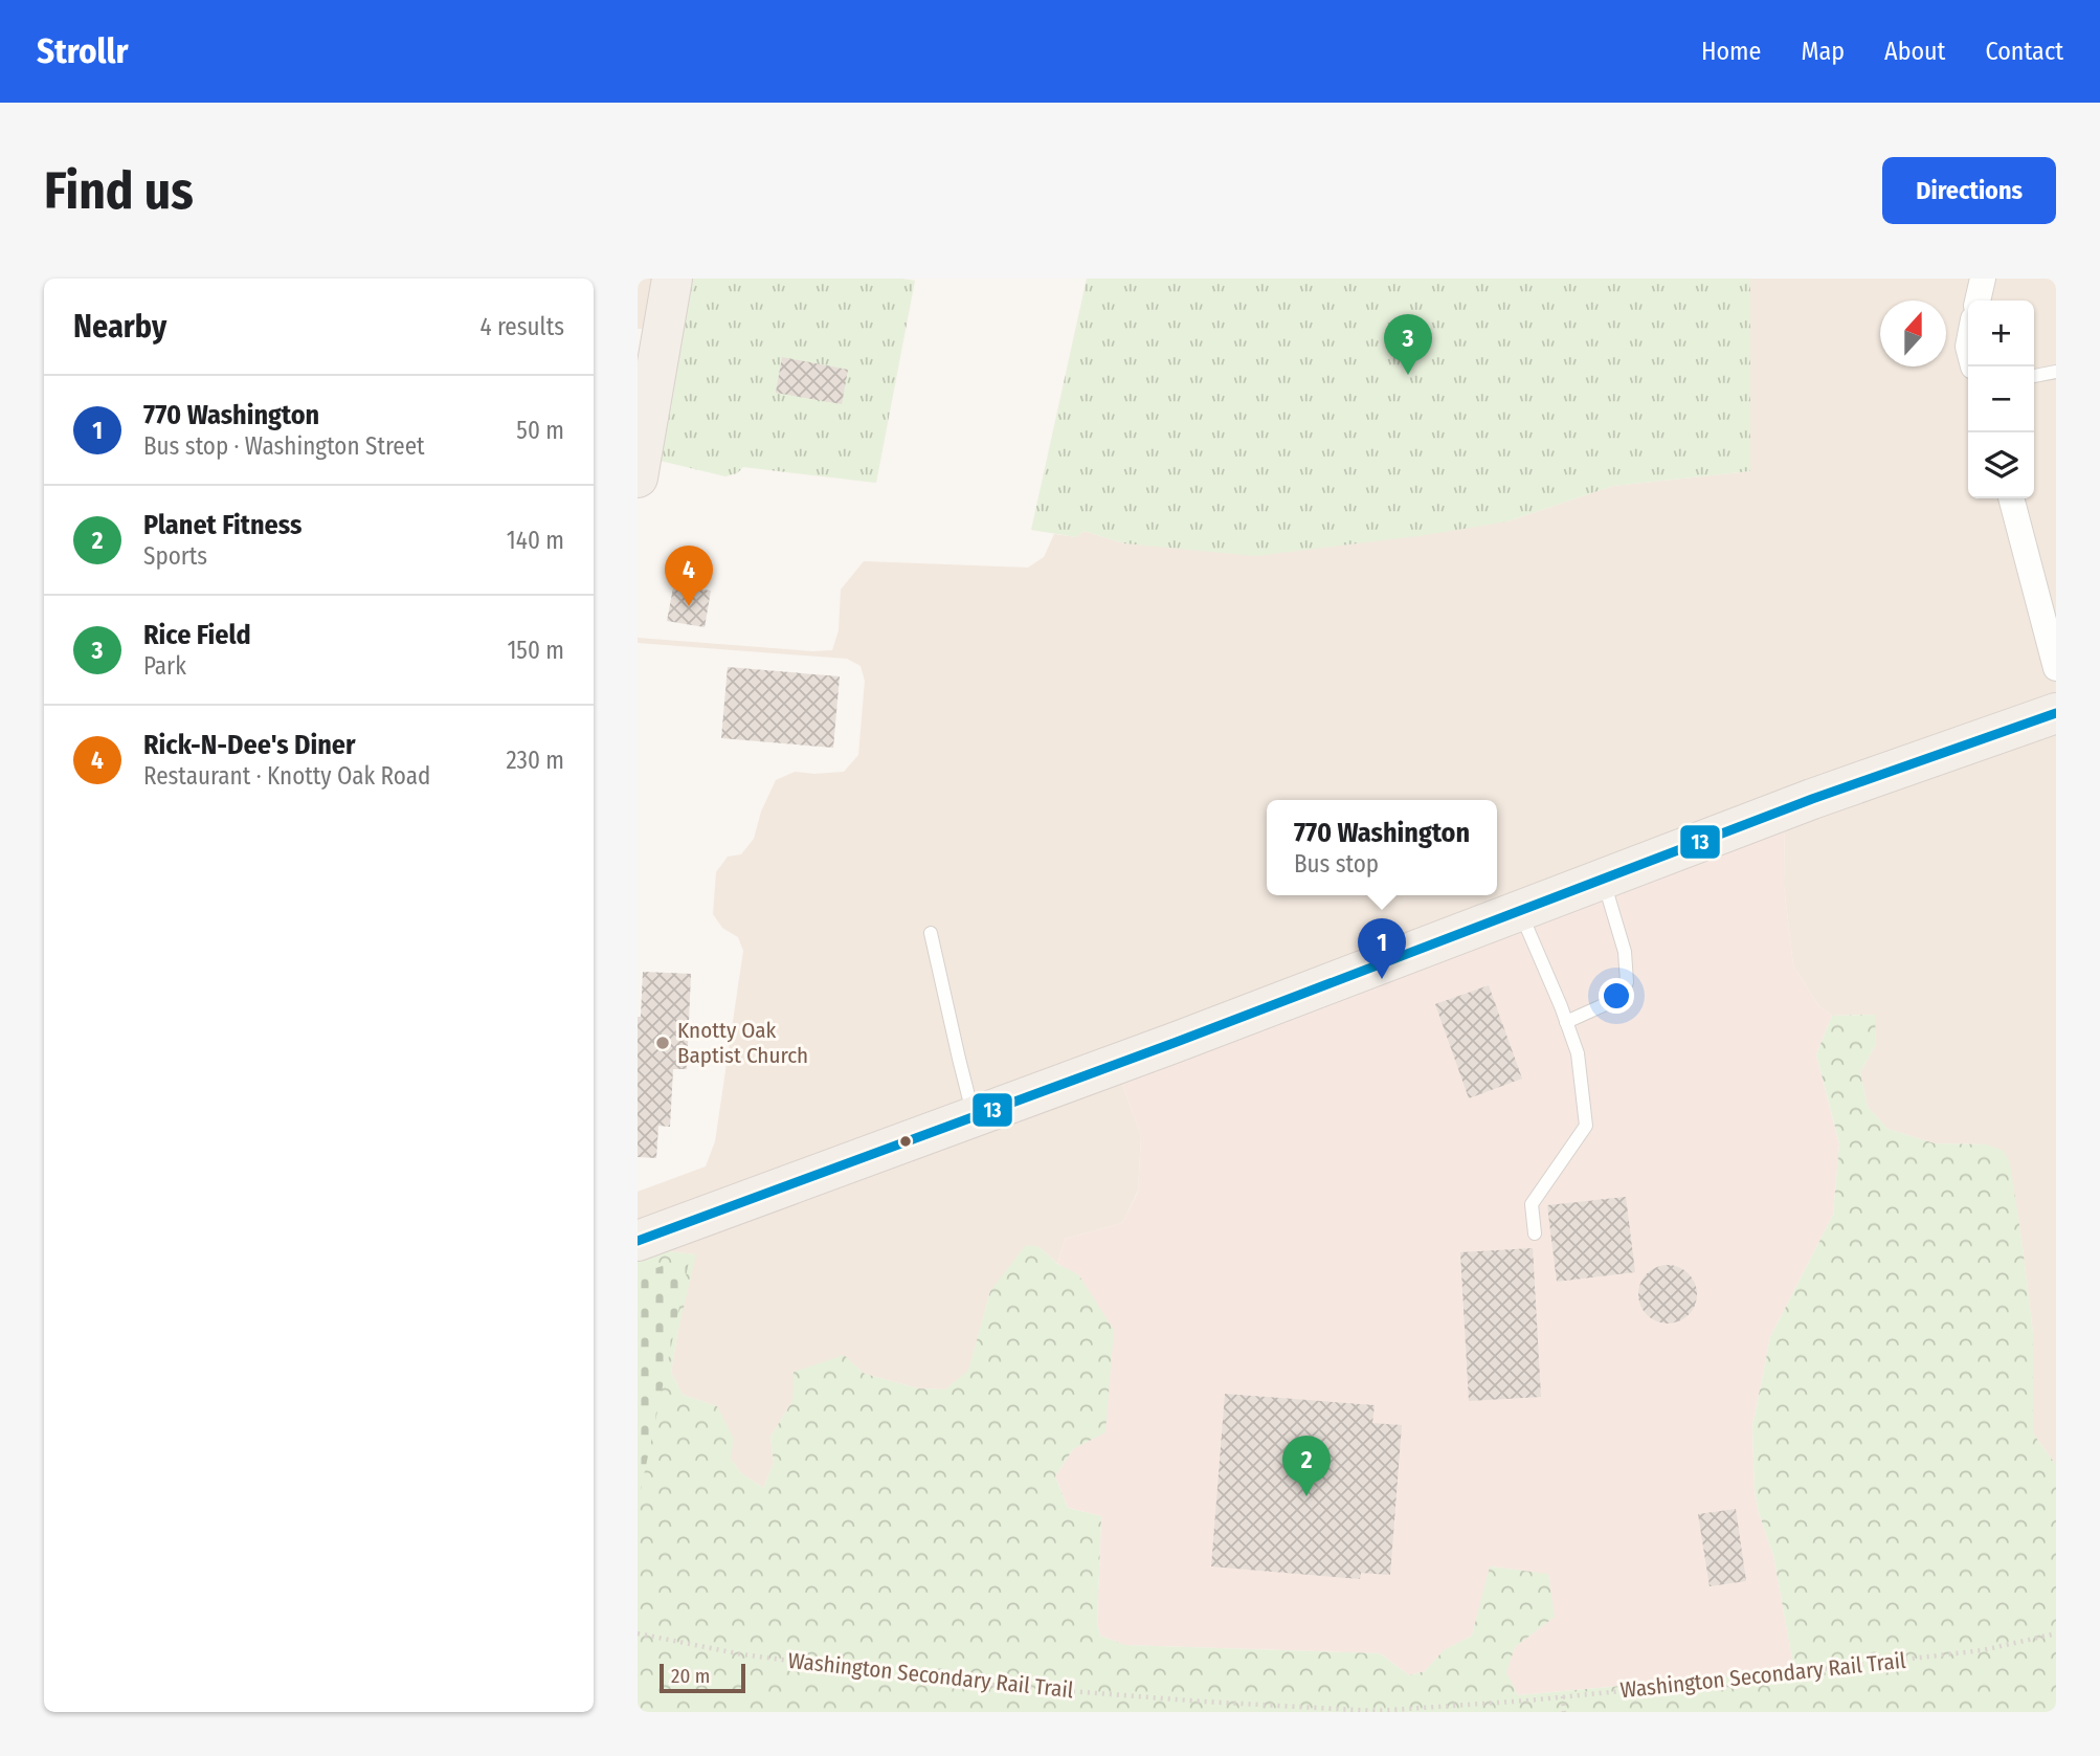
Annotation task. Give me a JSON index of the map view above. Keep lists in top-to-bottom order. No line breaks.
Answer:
{"streets":{"path":["Washington Secondary Rail Trail"]},"places":["Knotty Oak Baptist Church"],"lines":["transit line 13"],"scale_bar":"20 m","north":"top","page":{"header":"Strollr","nav":["Home","Map","About","Contact"],"buttons":"Directions","title":"Find us","heading":["Nearby","4 results"],"map_buttons":["+","−"],"pins":["3","4","1","2"],"list":[{"mark":"1","name":"770 Washington","note":"Bus stop · Washington Street","value":"50 m"},{"mark":"2","name":"Planet Fitness","note":"Sports","value":"140 m"},{"mark":"3","name":"Rice Field","note":"Park","value":"150 m"},{"mark":"4","name":"Rick-N-Dee's Diner","note":"Restaurant · Knotty Oak Road","value":"230 m"}],"popup":["770 Washington","Bus stop"],"scale":"20 m"}}
